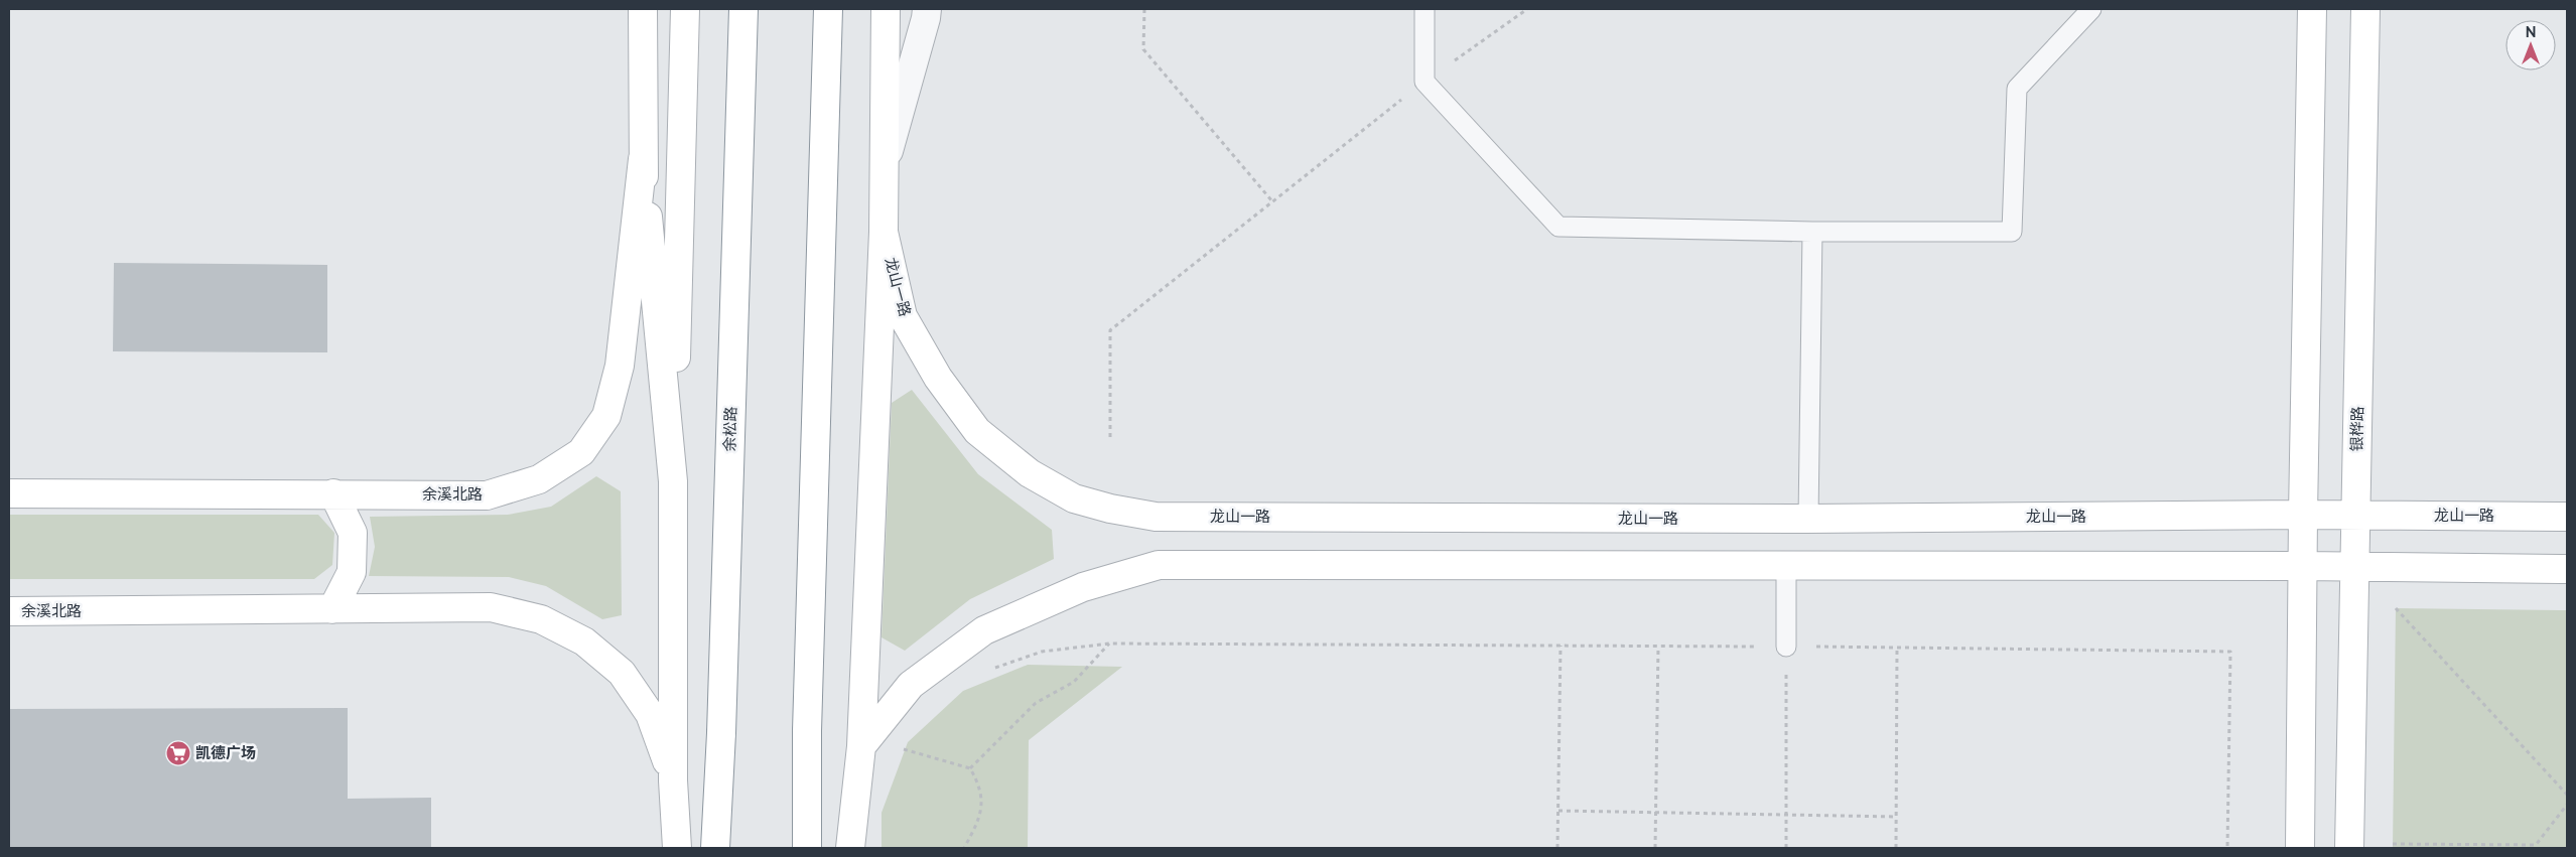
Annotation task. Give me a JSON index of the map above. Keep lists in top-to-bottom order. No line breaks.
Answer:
{"streets":{"main road":["龙山一路","余松路","银桦路","余溪北路"]},"crossings":[["龙山一路","银桦路"]],"places":{"supermarket":["凯德广场"]},"north":"top"}
